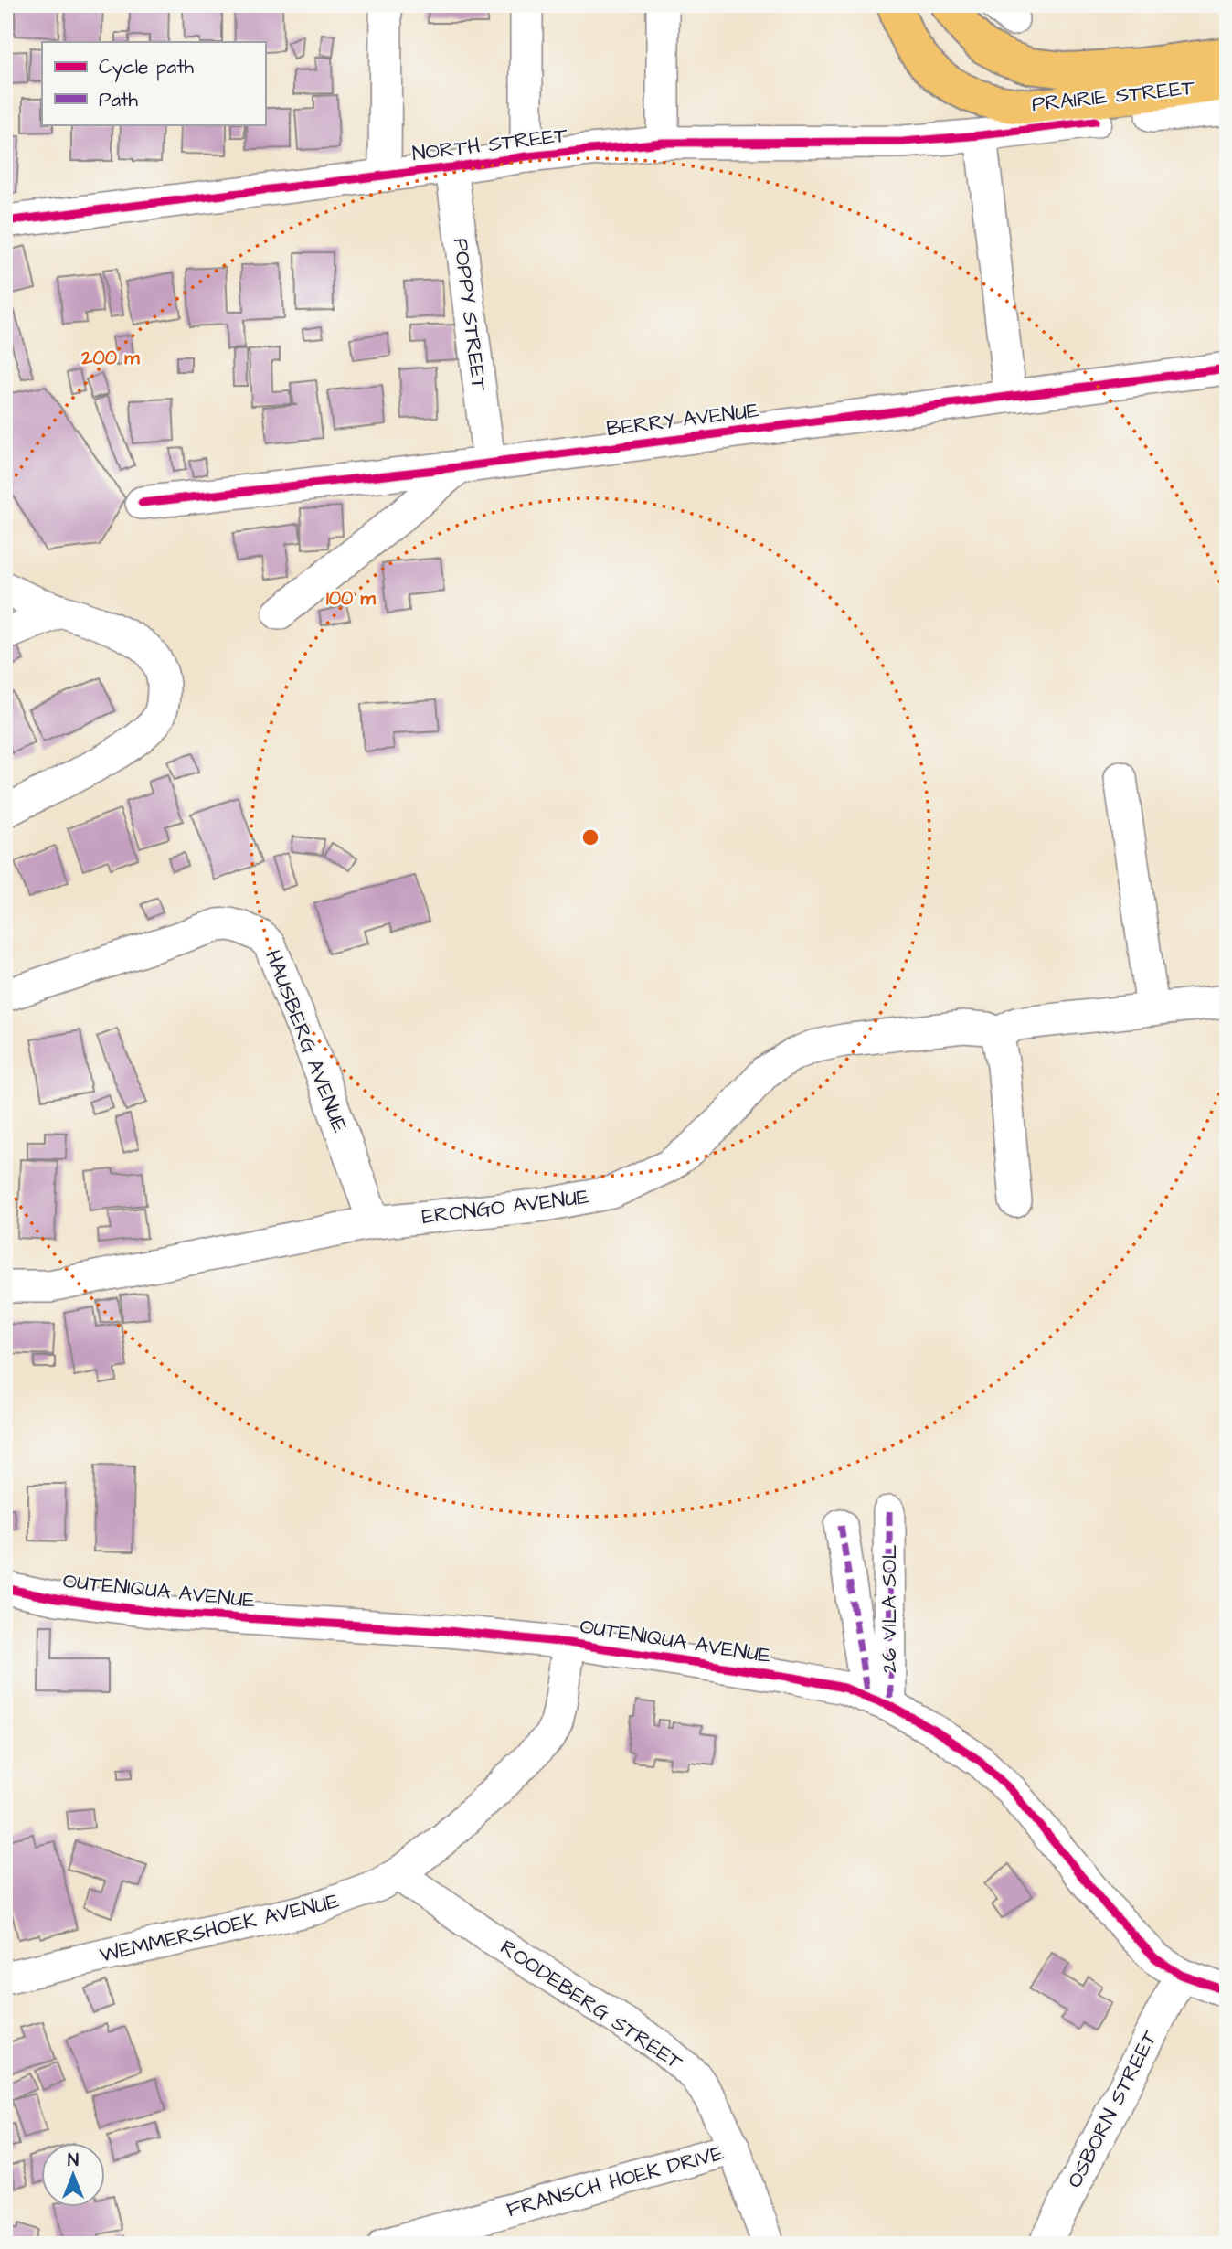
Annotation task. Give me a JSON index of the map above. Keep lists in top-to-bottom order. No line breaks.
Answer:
{"streets":{"main road":["PRAIRIE STREET"],"street":["NORTH STREET","POPPY STREET","BERRY AVENUE","HAUSBERG AVENUE","ERONGO AVENUE","OUTENIQUA AVENUE","26 VILA SOL","WEMMERSHOEK AVENUE","ROODEBERG STREET","OSBORN STREET","FRANSCH HOEK DRIVE"]},"crossings":[["NORTH STREET","POPPY STREET"],["POPPY STREET","BERRY AVENUE"],["HAUSBERG AVENUE","ERONGO AVENUE"],["OUTENIQUA AVENUE","26 VILA SOL"],["OUTENIQUA AVENUE","WEMMERSHOEK AVENUE"],["OUTENIQUA AVENUE","OSBORN STREET"],["WEMMERSHOEK AVENUE","ROODEBERG STREET"],["ROODEBERG STREET","FRANSCH HOEK DRIVE"]],"legend":["Cycle path","Path"],"north":"top","rings":["200 m","100 m"]}
